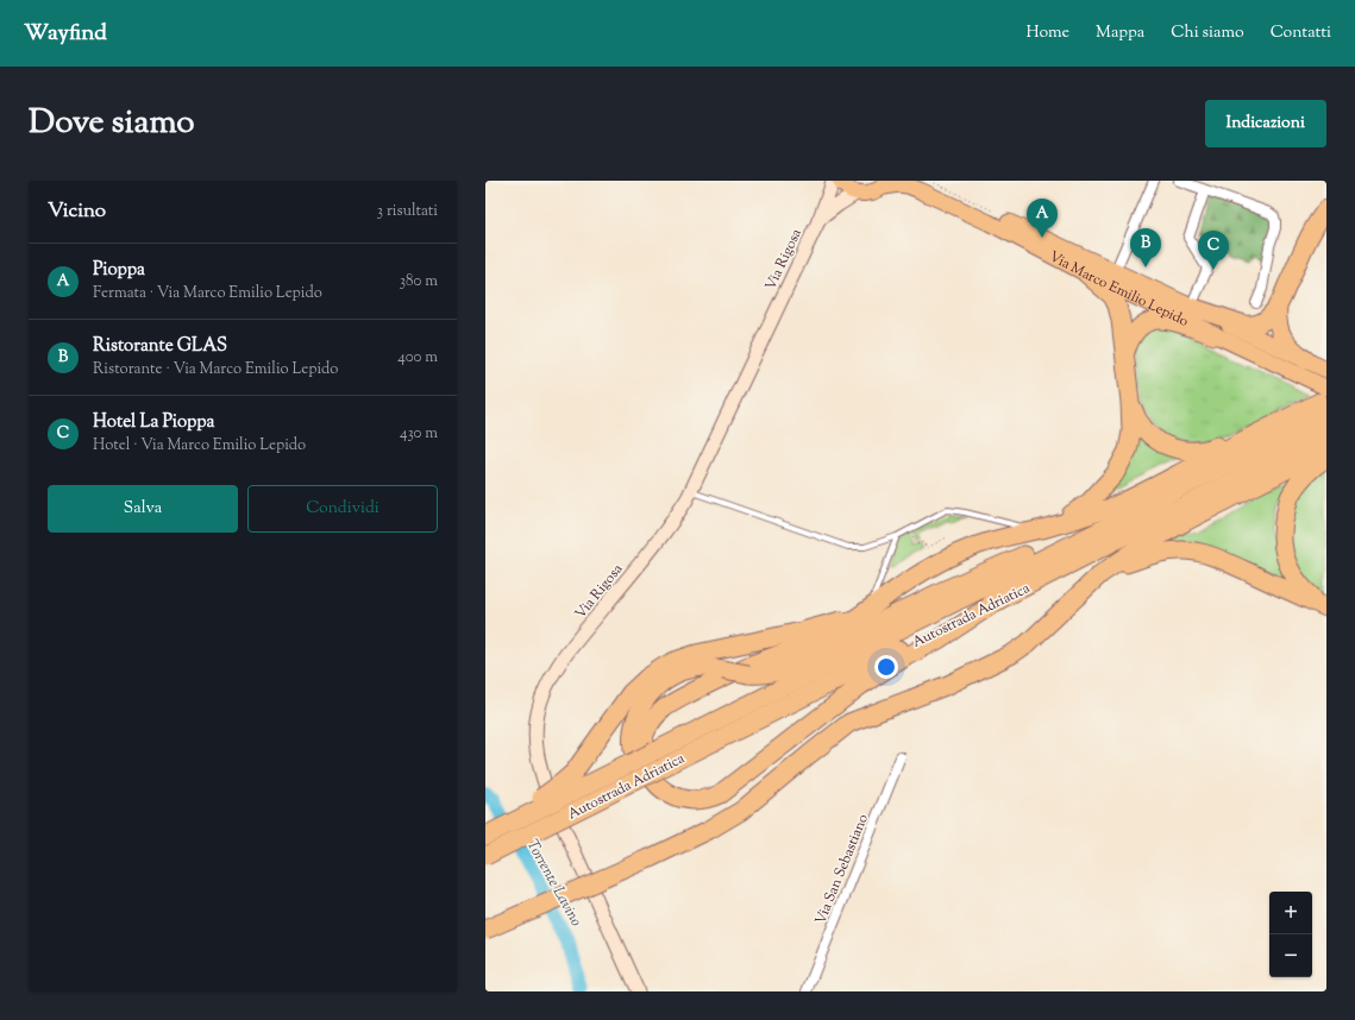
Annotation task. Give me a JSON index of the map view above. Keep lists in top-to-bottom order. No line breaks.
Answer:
{"streets":{"highway":["Autostrada Adriatica"],"main road":["Via Rigosa","Via Marco Emilio Lepido"],"street":["Via San Sebastiano"]},"crossings":[["Via Rigosa","Via Marco Emilio Lepido"],["Via Marco Emilio Lepido","Autostrada Adriatica"]],"water":["Torrente Lavino"],"page":{"header":"Wayfind","nav":["Home","Mappa","Chi siamo","Contatti"],"title":"Dove siamo","buttons":["Indicazioni",["Salva","Condividi"]],"heading":["Vicino","3 risultati"],"pins":["A","B","C"],"list":[{"mark":"A","name":"Pioppa","note":"Fermata · Via Marco Emilio Lepido","value":"380 m"},{"mark":"B","name":"Ristorante GLAS","note":"Ristorante · Via Marco Emilio Lepido","value":"400 m"},{"mark":"C","name":"Hotel La Pioppa","note":"Hotel · Via Marco Emilio Lepido","value":"430 m"}],"map_buttons":["+","−"]}}
